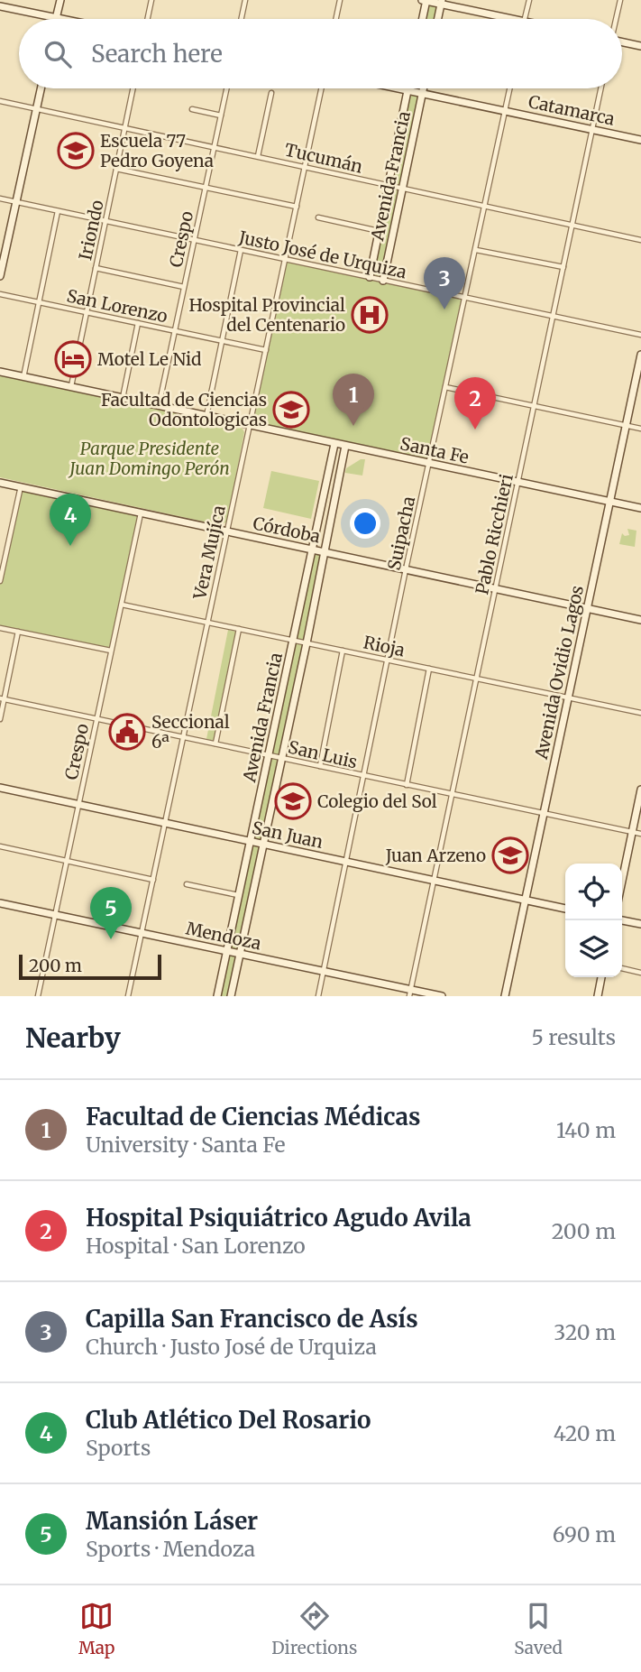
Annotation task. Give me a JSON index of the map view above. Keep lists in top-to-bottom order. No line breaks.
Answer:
{"streets":{"main road":["Catamarca","Avenida Francia","Santa Fe","Córdoba","Avenida Ovidio Lagos","San Juan","Mendoza"],"street":["Tucumán","Iriondo","Crespo","Justo José de Urquiza","San Lorenzo","Suipacha","Pablo Ricchieri","Vera Mujíca","Rioja","San Luis"]},"crossings":[["Catamarca","Avenida Francia"],["Catamarca","Suipacha"],["Catamarca","Pablo Ricchieri"],["Tucumán","Avenida Francia"],["Tucumán","Iriondo"],["Tucumán","Crespo"],["Tucumán","Suipacha"],["Tucumán","Pablo Ricchieri"],["Tucumán","Vera Mujíca"],["Avenida Francia","Justo José de Urquiza"],["Avenida Francia","Santa Fe"],["Avenida Francia","Córdoba"],["Avenida Francia","Rioja"],["Avenida Francia","San Luis"],["Avenida Francia","San Juan"],["Avenida Francia","Mendoza"],["Iriondo","Justo José de Urquiza"],["Iriondo","San Lorenzo"],["Iriondo","Santa Fe"],["Crespo","Justo José de Urquiza"],["Crespo","San Lorenzo"],["Crespo","Santa Fe"],["Crespo","Córdoba"],["Crespo","Rioja"],["Crespo","San Luis"],["Crespo","San Juan"],["Crespo","Mendoza"],["Justo José de Urquiza","Suipacha"],["Justo José de Urquiza","Pablo Ricchieri"],["Justo José de Urquiza","Vera Mujíca"],["San Lorenzo","Vera Mujíca"],["Santa Fe","Suipacha"],["Santa Fe","Pablo Ricchieri"],["Santa Fe","Vera Mujíca"],["Santa Fe","Avenida Ovidio Lagos"],["Córdoba","Suipacha"],["Córdoba","Pablo Ricchieri"],["Córdoba","Vera Mujíca"],["Córdoba","Avenida Ovidio Lagos"],["Suipacha","Rioja"],["Suipacha","San Luis"],["Suipacha","San Juan"],["Suipacha","Mendoza"],["Pablo Ricchieri","Rioja"],["Pablo Ricchieri","San Luis"],["Pablo Ricchieri","San Juan"],["Pablo Ricchieri","Mendoza"],["Vera Mujíca","Rioja"],["Vera Mujíca","San Luis"],["Vera Mujíca","San Juan"],["Vera Mujíca","Mendoza"],["Rioja","Avenida Ovidio Lagos"],["Avenida Ovidio Lagos","San Luis"],["Avenida Ovidio Lagos","San Juan"]],"parks":["Parque Presidente Juan Domingo Perón"],"places":{"school or university":["Escuela 77 Pedro Goyena","Facultad de Ciencias Odontologicas","Colegio del Sol","Juan Arzeno"],"hospital":["Hospital Provincial del Centenario"],"hotel":["Motel Le Nid"],"public building":["Seccional 6ª"]},"scale_bar":"200 m","page":{"search":"Search here","pins":["3","1","2","4","5"],"scale":"200 m","heading":["Nearby","5 results"],"list":[{"mark":"1","name":"Facultad de Ciencias Médicas","note":"University · Santa Fe","value":"140 m"},{"mark":"2","name":"Hospital Psiquiátrico Agudo Avila","note":"Hospital · San Lorenzo","value":"200 m"},{"mark":"3","name":"Capilla San Francisco de Asís","note":"Church · Justo José de Urquiza","value":"320 m"},{"mark":"4","name":"Club Atlético Del Rosario","note":"Sports","value":"420 m"},{"mark":"5","name":"Mansión Láser","note":"Sports · Mendoza","value":"690 m"}],"nav":["Map","Directions","Saved"]}}
